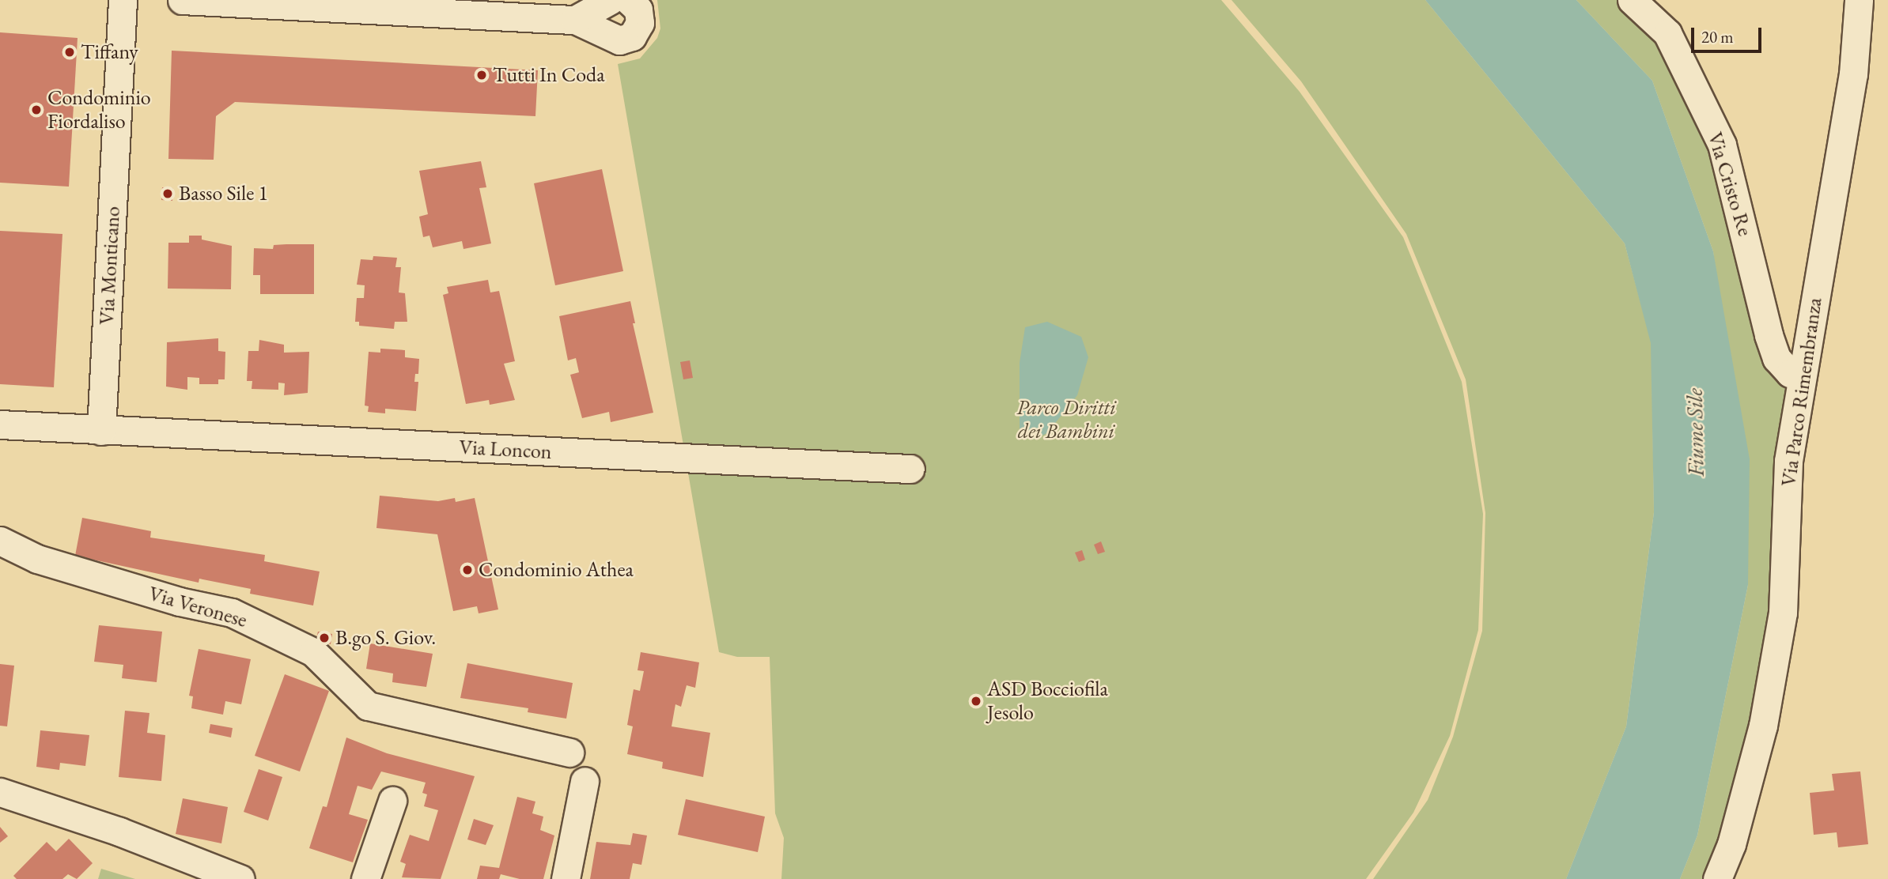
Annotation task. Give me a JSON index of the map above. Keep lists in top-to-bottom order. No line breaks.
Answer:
{"streets":{"street":["Via Cristo Re","Via Monticano","Via Parco Rimembranza","Via Loncon","Via Veronese"]},"crossings":[["Via Cristo Re","Via Parco Rimembranza"],["Via Monticano","Via Loncon"]],"water":["Fiume Sile"],"parks":["Parco Diritti dei Bambini"],"places":["Tiffany","Tutti In Coda","Condominio Fiordaliso","Basso Sile 1","Condominio Athea","B.go S. Giov.","ASD Bocciofila Jesolo"],"scale_bar":"20 m"}
